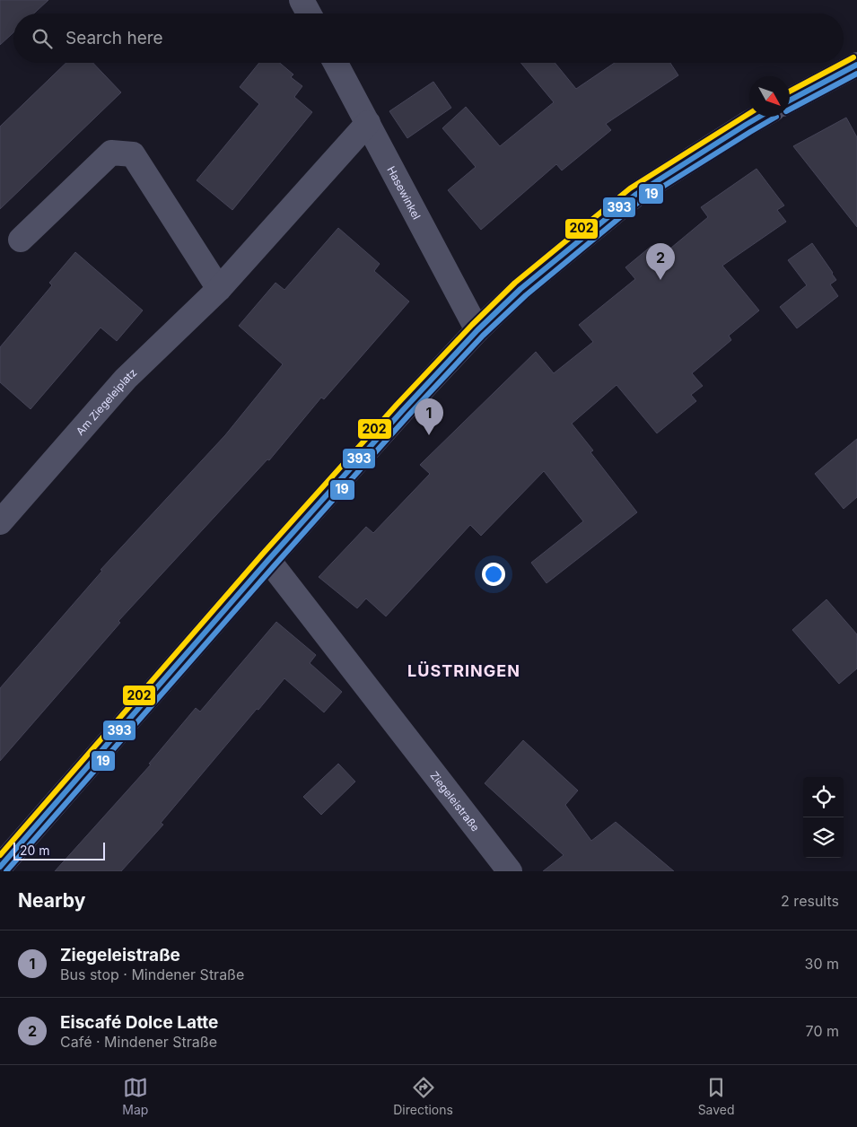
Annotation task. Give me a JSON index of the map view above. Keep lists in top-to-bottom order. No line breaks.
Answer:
{"streets":{"street":["Hasewinkel","Am Ziegeleiplatz","Ziegeleistraße"]},"crossings":[["Hasewinkel","Am Ziegeleiplatz"]],"districts":["LÜSTRINGEN"],"lines":["transit line 202","transit line 393","transit line 19"],"scale_bar":"20 m","north":"bottom right","page":{"search":"Search here","pins":["2","1"],"scale":"20 m","heading":["Nearby","2 results"],"list":[{"mark":"1","name":"Ziegeleistraße","note":"Bus stop · Mindener Straße","value":"30 m"},{"mark":"2","name":"Eiscafé Dolce Latte","note":"Café · Mindener Straße","value":"70 m"}],"nav":["Map","Directions","Saved"]}}
